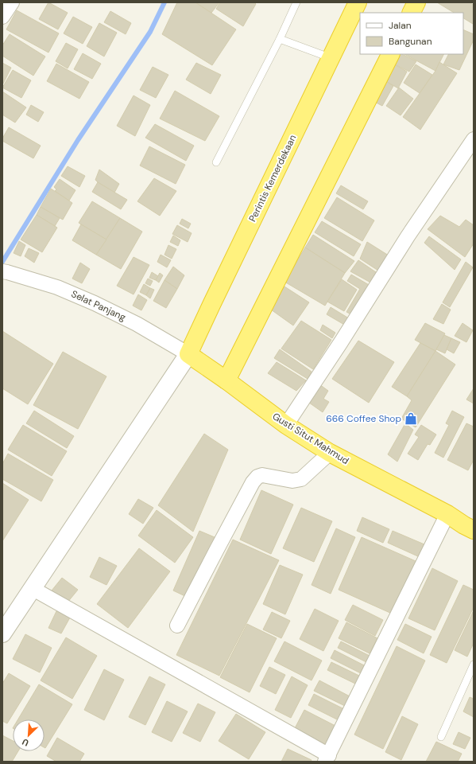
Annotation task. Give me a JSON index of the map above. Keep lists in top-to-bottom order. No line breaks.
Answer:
{"streets":{"highway":["Perintis Kemerdekaan","Gusti Situt Mahmud"],"street":["Selat Panjang"]},"crossings":[["Perintis Kemerdekaan","Selat Panjang"],["Perintis Kemerdekaan","Gusti Situt Mahmud"],["Selat Panjang","Gusti Situt Mahmud"]],"places":{"shop":["666 Coffee Shop"]},"legend":["Jalan","Bangunan"],"north":"bottom left"}
